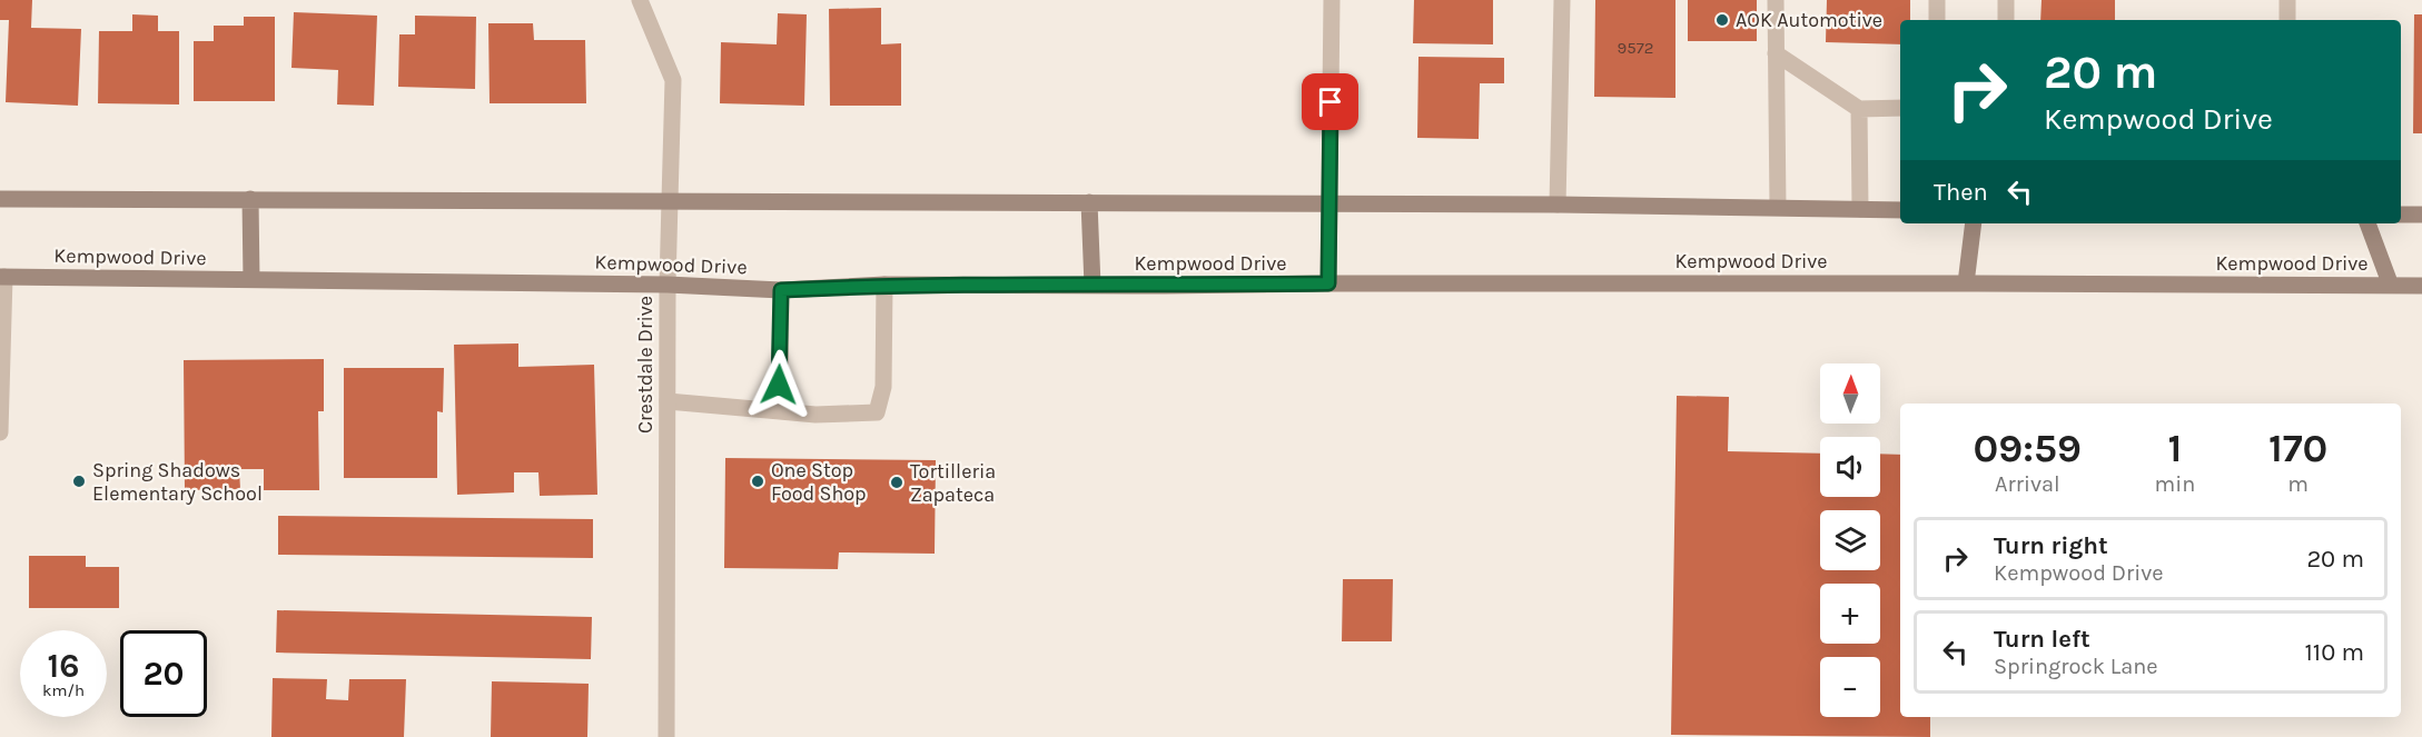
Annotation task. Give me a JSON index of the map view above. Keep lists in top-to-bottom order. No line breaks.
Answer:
{"streets":{"main road":["Kempwood Drive"],"street":["Crestdale Drive"]},"crossings":[["Kempwood Drive","Crestdale Drive"]],"places":["AOK Automotive","Spring Shadows Elementary School","One Stop Food Shop","Tortilleria Zapateca"],"house_numbers":["9572"],"north":"top","page":{"turn":["20 m","Kempwood Drive"],"then":"Then","map_buttons":["+","−"],"eta":["09:59","Arrival","1","min","170","m"],"list":[{"name":"Turn right","note":"Kempwood Drive","value":"20 m"},{"name":"Turn left","note":"Springrock Lane","value":"110 m"}],"speed":"16 km/h","limit":"20"}}
